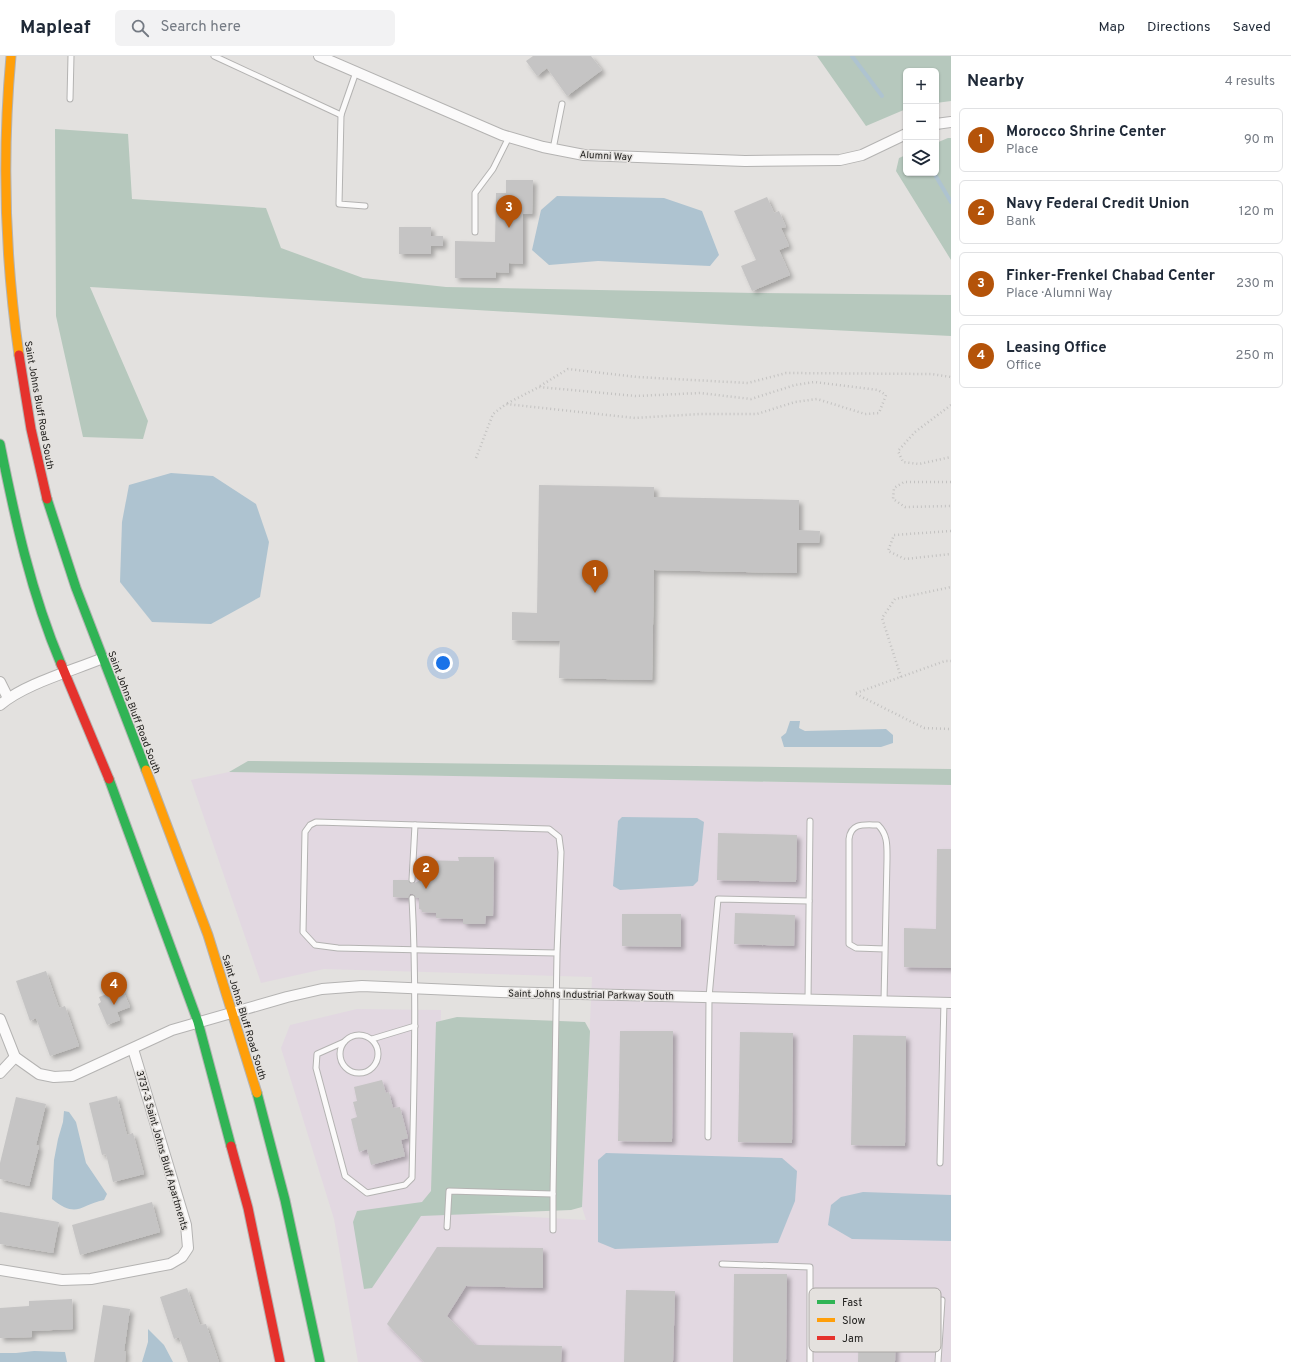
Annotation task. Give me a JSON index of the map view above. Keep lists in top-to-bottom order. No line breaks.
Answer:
{"streets":{"main road":["Saint Johns Bluff Road South"],"street":["Alumni Way","Saint Johns Industrial Parkway South","3737-3 Saint Johns Bluff Apartments"]},"crossings":[["Saint Johns Bluff Road South","Saint Johns Industrial Parkway South"],["Saint Johns Industrial Parkway South","3737-3 Saint Johns Bluff Apartments"]],"legend":["Fast","Slow","Jam"],"page":{"header":"Mapleaf","search":"Search here","nav":["Map","Directions","Saved"],"heading":["Nearby","4 results"],"map_buttons":["+","−"],"list":[{"mark":"1","name":"Morocco Shrine Center","note":"Place","value":"90 m"},{"mark":"2","name":"Navy Federal Credit Union","note":"Bank","value":"120 m"},{"mark":"3","name":"Finker-Frenkel Chabad Center","note":"Place · Alumni Way","value":"230 m"},{"mark":"4","name":"Leasing Office","note":"Office","value":"250 m"}],"pins":["3","1","2","4"]}}
